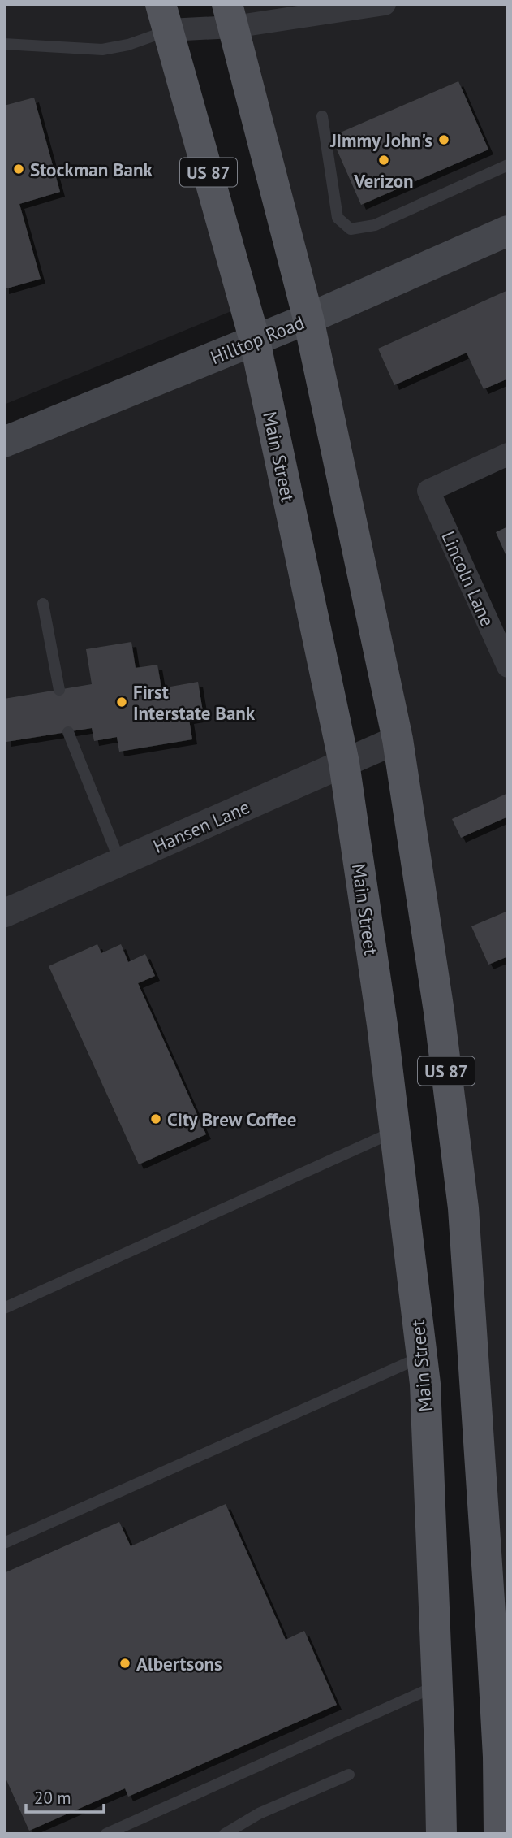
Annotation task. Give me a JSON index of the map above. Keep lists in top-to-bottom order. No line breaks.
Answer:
{"streets":{"main road":["US 87","Hilltop Road","Main Street"],"street":["Lincoln Lane","Hansen Lane"]},"crossings":[["US 87","Hilltop Road"],["US 87","Hansen Lane"],["Hilltop Road","Main Street"],["Main Street","Hansen Lane"]],"places":["Jimmy John's","Verizon","Stockman Bank","First Interstate Bank","City Brew Coffee","Albertsons"],"scale_bar":"20 m"}
